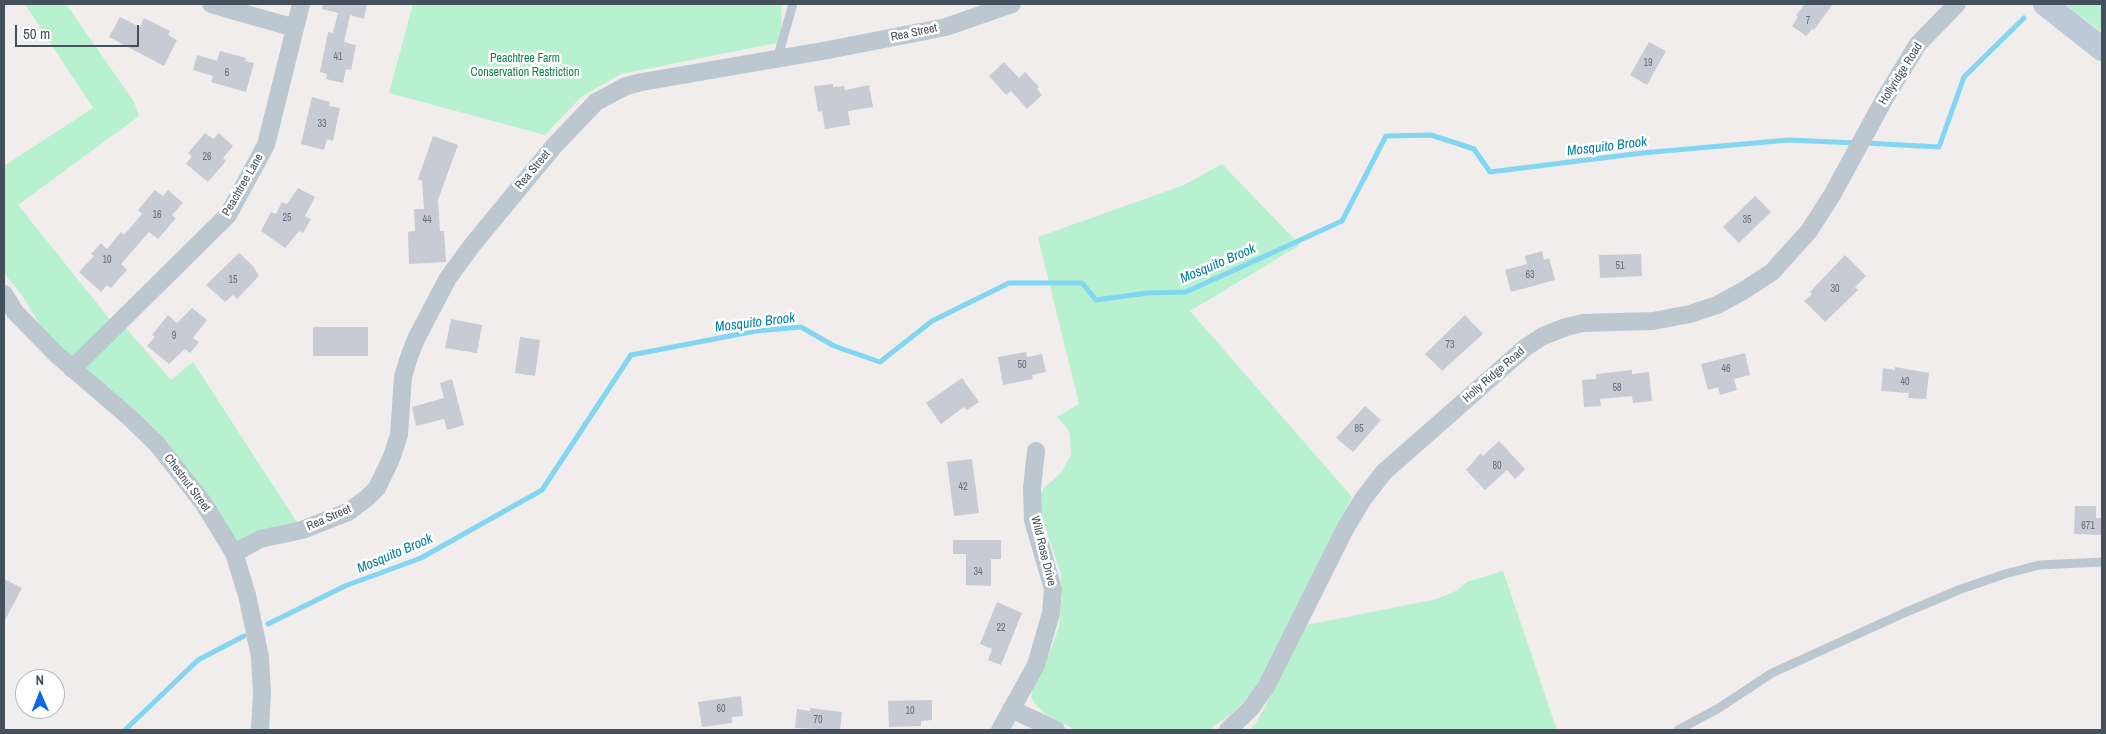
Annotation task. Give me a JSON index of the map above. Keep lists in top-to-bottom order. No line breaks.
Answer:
{"streets":{"street":["Rea Street","Hollyridge Road","Peachtree Lane","Holly Ridge Road","Chestnut Street","Wild Rose Drive"]},"crossings":[["Rea Street","Chestnut Street"],["Hollyridge Road","Holly Ridge Road"],["Peachtree Lane","Chestnut Street"]],"water":["Mosquito Brook"],"parks":["Peachtree Farm Conservation Restriction"],"house_numbers":["7","41","19","6","33","26","16","25","44","35","10","51","63","15","30","9","73","50","46","40","58","85","80","42","671","34","22","60","10","70"],"scale_bar":"50 m","north":"top"}
